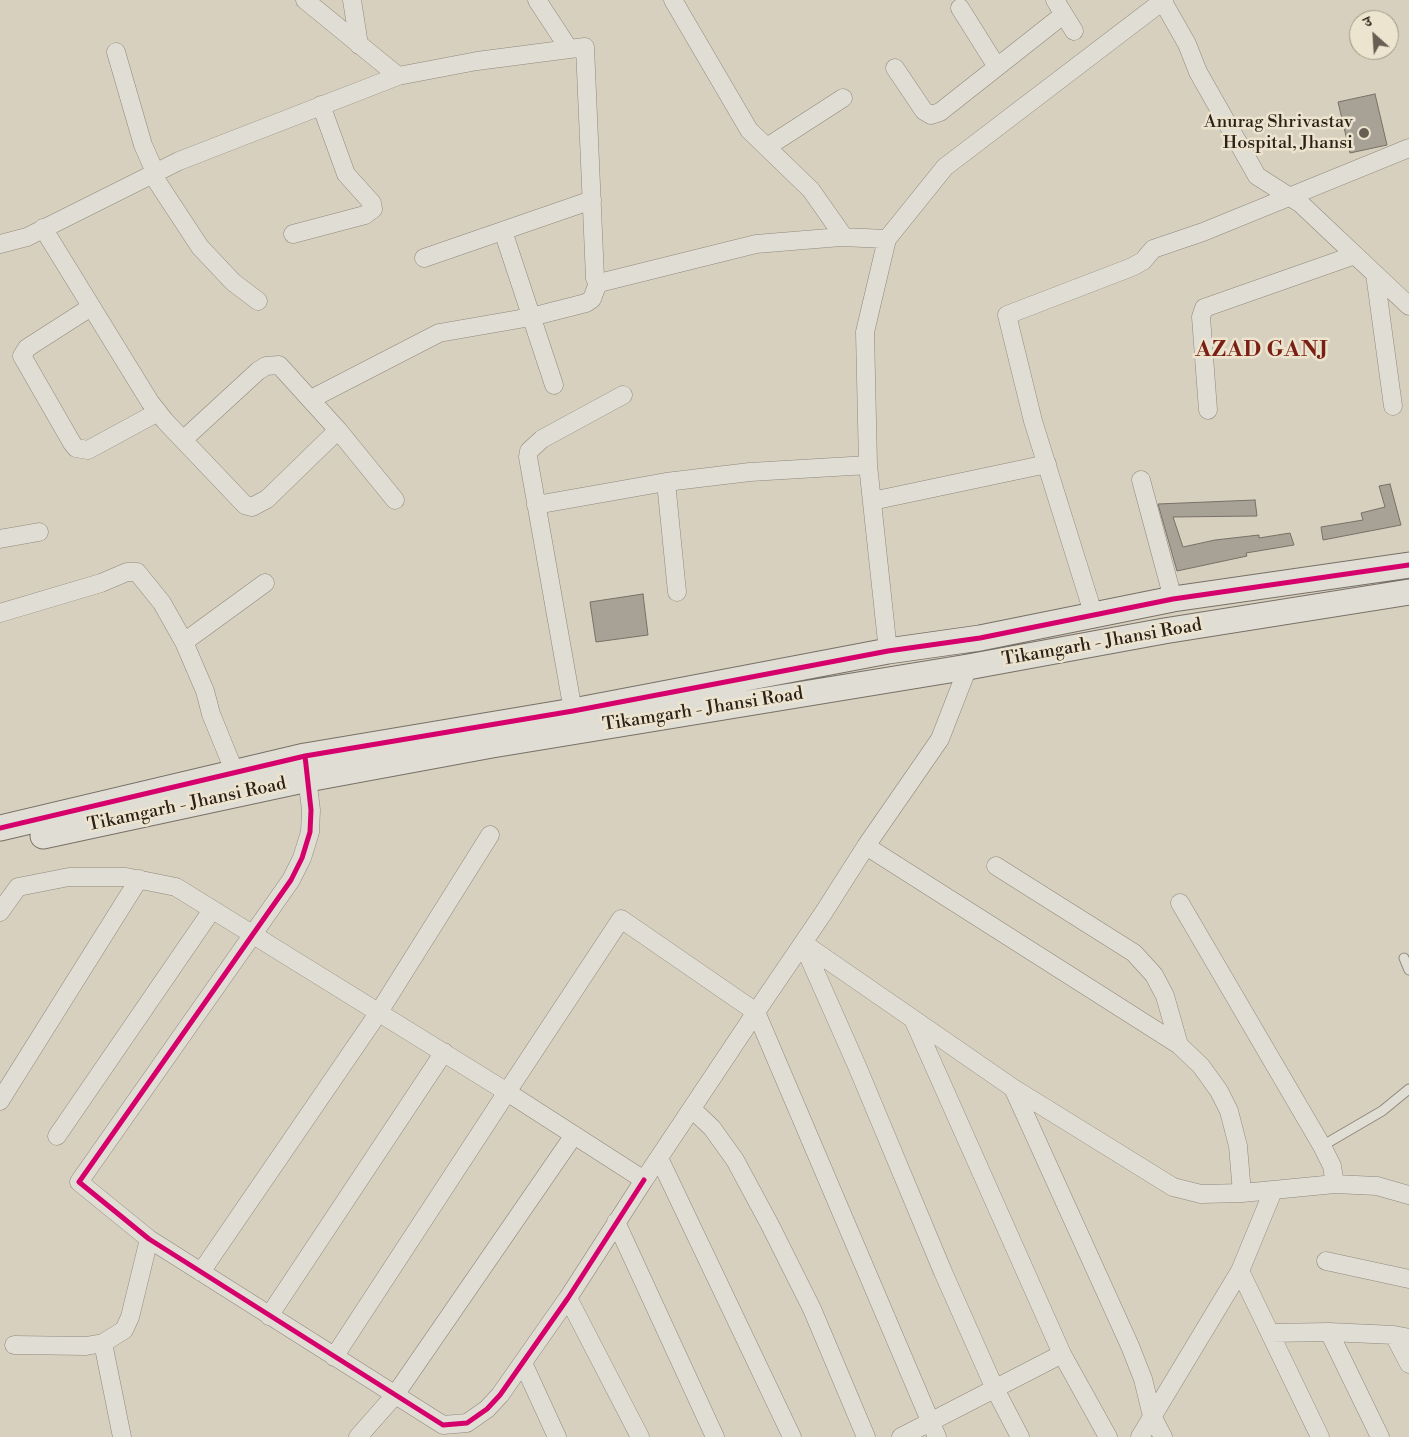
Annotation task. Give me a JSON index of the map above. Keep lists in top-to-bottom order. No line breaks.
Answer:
{"streets":{"street":["Tikamgarh - Jhansi Road"]},"districts":["AZAD GANJ"],"places":["Anurag Shrivastav Hospital, Jhansi"],"north":"top left"}
